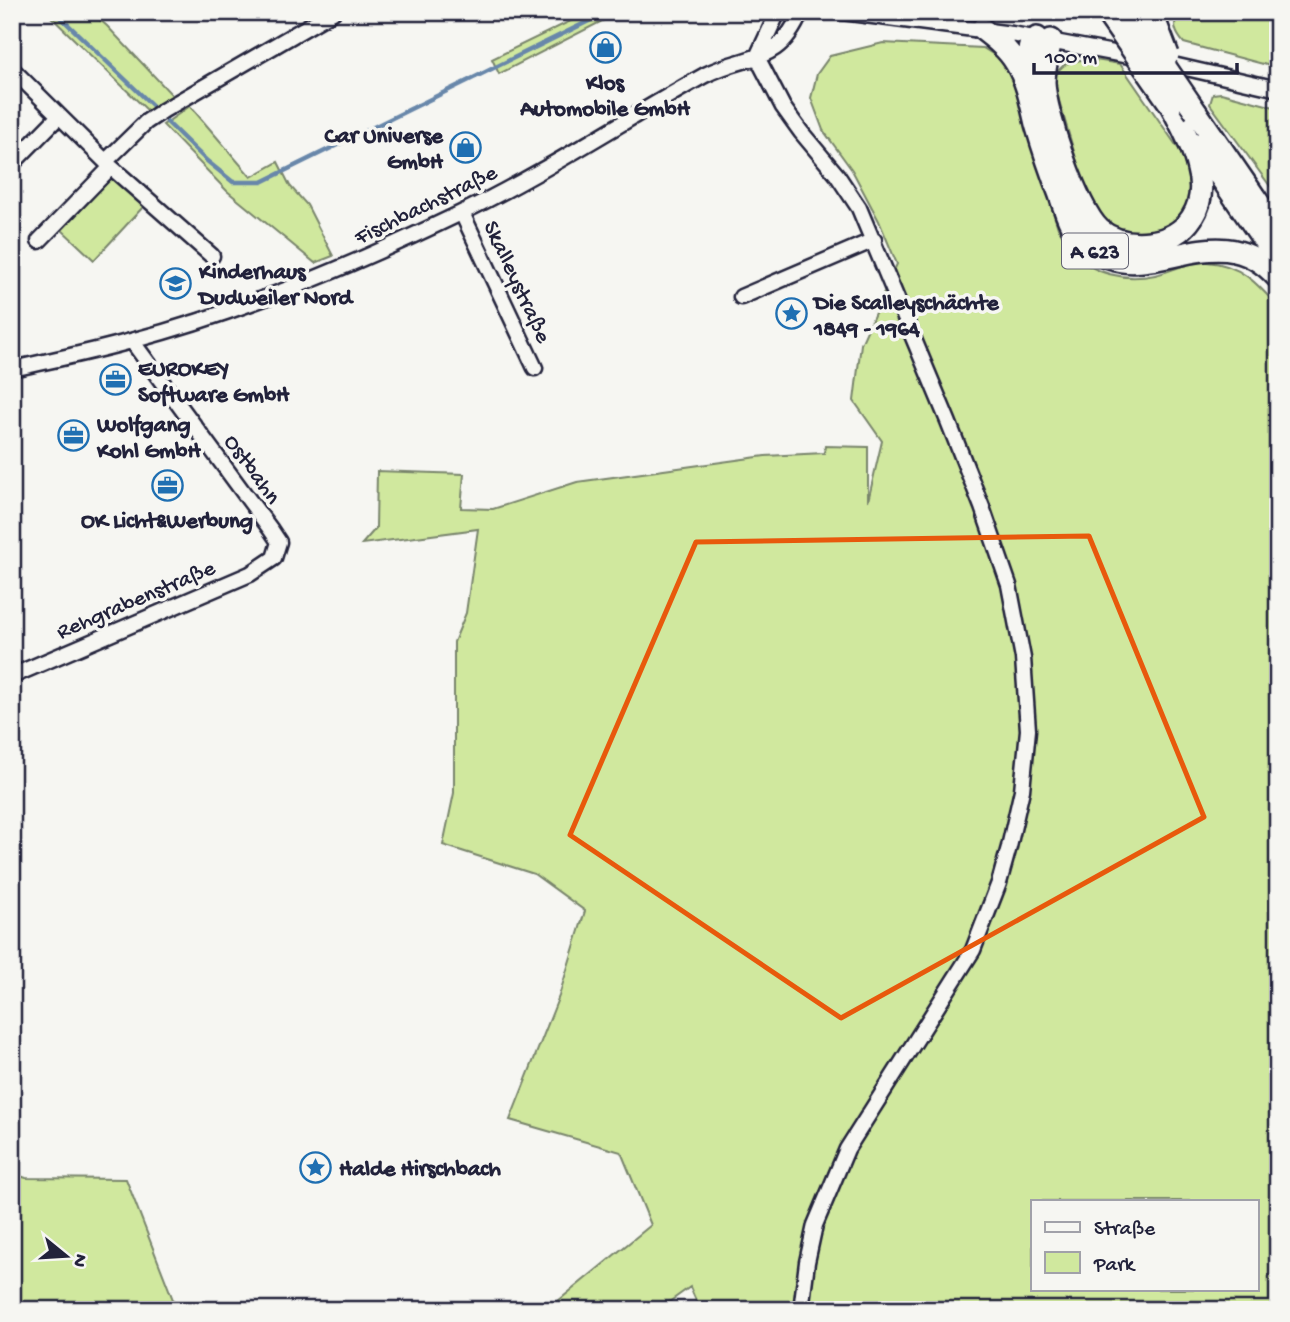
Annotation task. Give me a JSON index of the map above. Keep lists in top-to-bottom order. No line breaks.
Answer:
{"streets":{"highway":["A 623"],"street":["Fischbachstraße","Skalleystraße","Ostbahn","Rehgrabenstraße"]},"crossings":[["Fischbachstraße","Skalleystraße"],["Fischbachstraße","Ostbahn"],["Ostbahn","Rehgrabenstraße"]],"places":{"shop":["Klos Automobile GmbH","Car Universe GmbH"],"school or university":["Kinderhaus Dudweiler Nord"],"place":["Die Scalleyschächte 1849 - 1964","Halde Hirschbach"],"office":["EUROKEY Software GmbH","Wolfgang Kohl GmbH","OK Licht&Werbung"]},"legend":["Straße","Park"],"scale_bar":"100 m","north":"right"}
